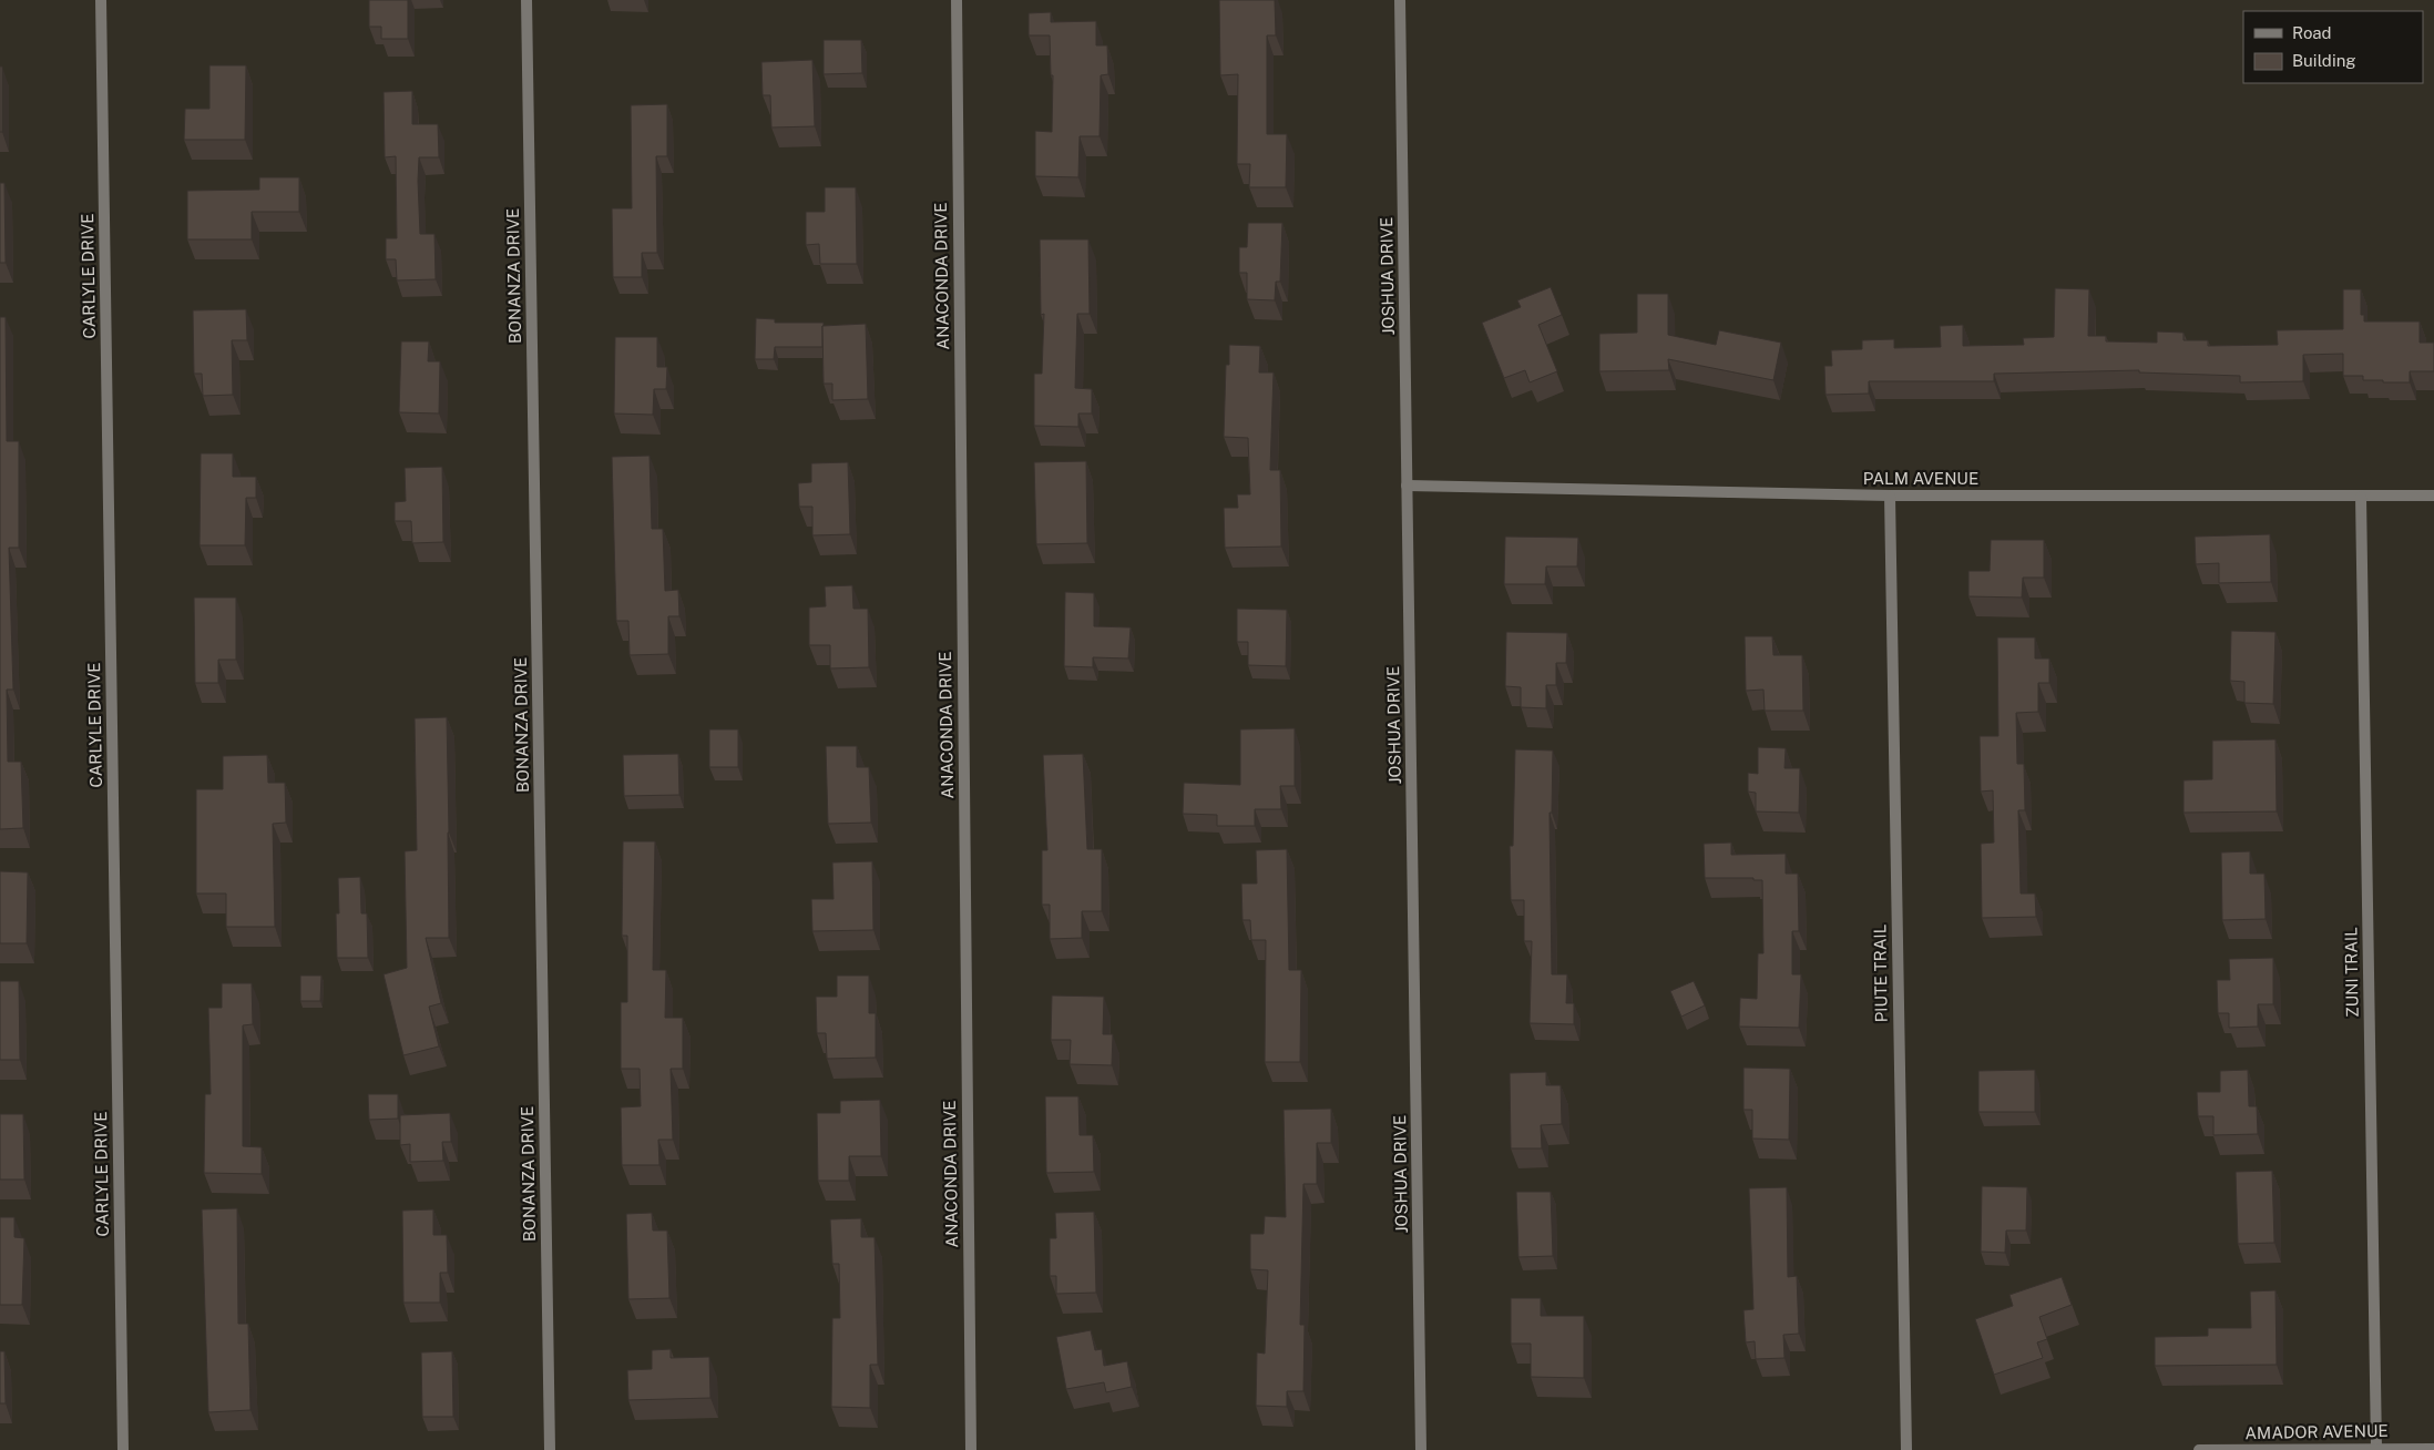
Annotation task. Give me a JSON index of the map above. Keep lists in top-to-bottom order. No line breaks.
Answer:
{"streets":{"street":["CARLYLE DRIVE","BONANZA DRIVE","ANACONDA DRIVE","JOSHUA DRIVE","PALM AVENUE","ZUNI TRAIL","PIUTE TRAIL","AMADOR AVENUE"]},"crossings":[["JOSHUA DRIVE","PALM AVENUE"],["PALM AVENUE","ZUNI TRAIL"],["PALM AVENUE","PIUTE TRAIL"],["ZUNI TRAIL","AMADOR AVENUE"]],"legend":["Road","Building"]}
